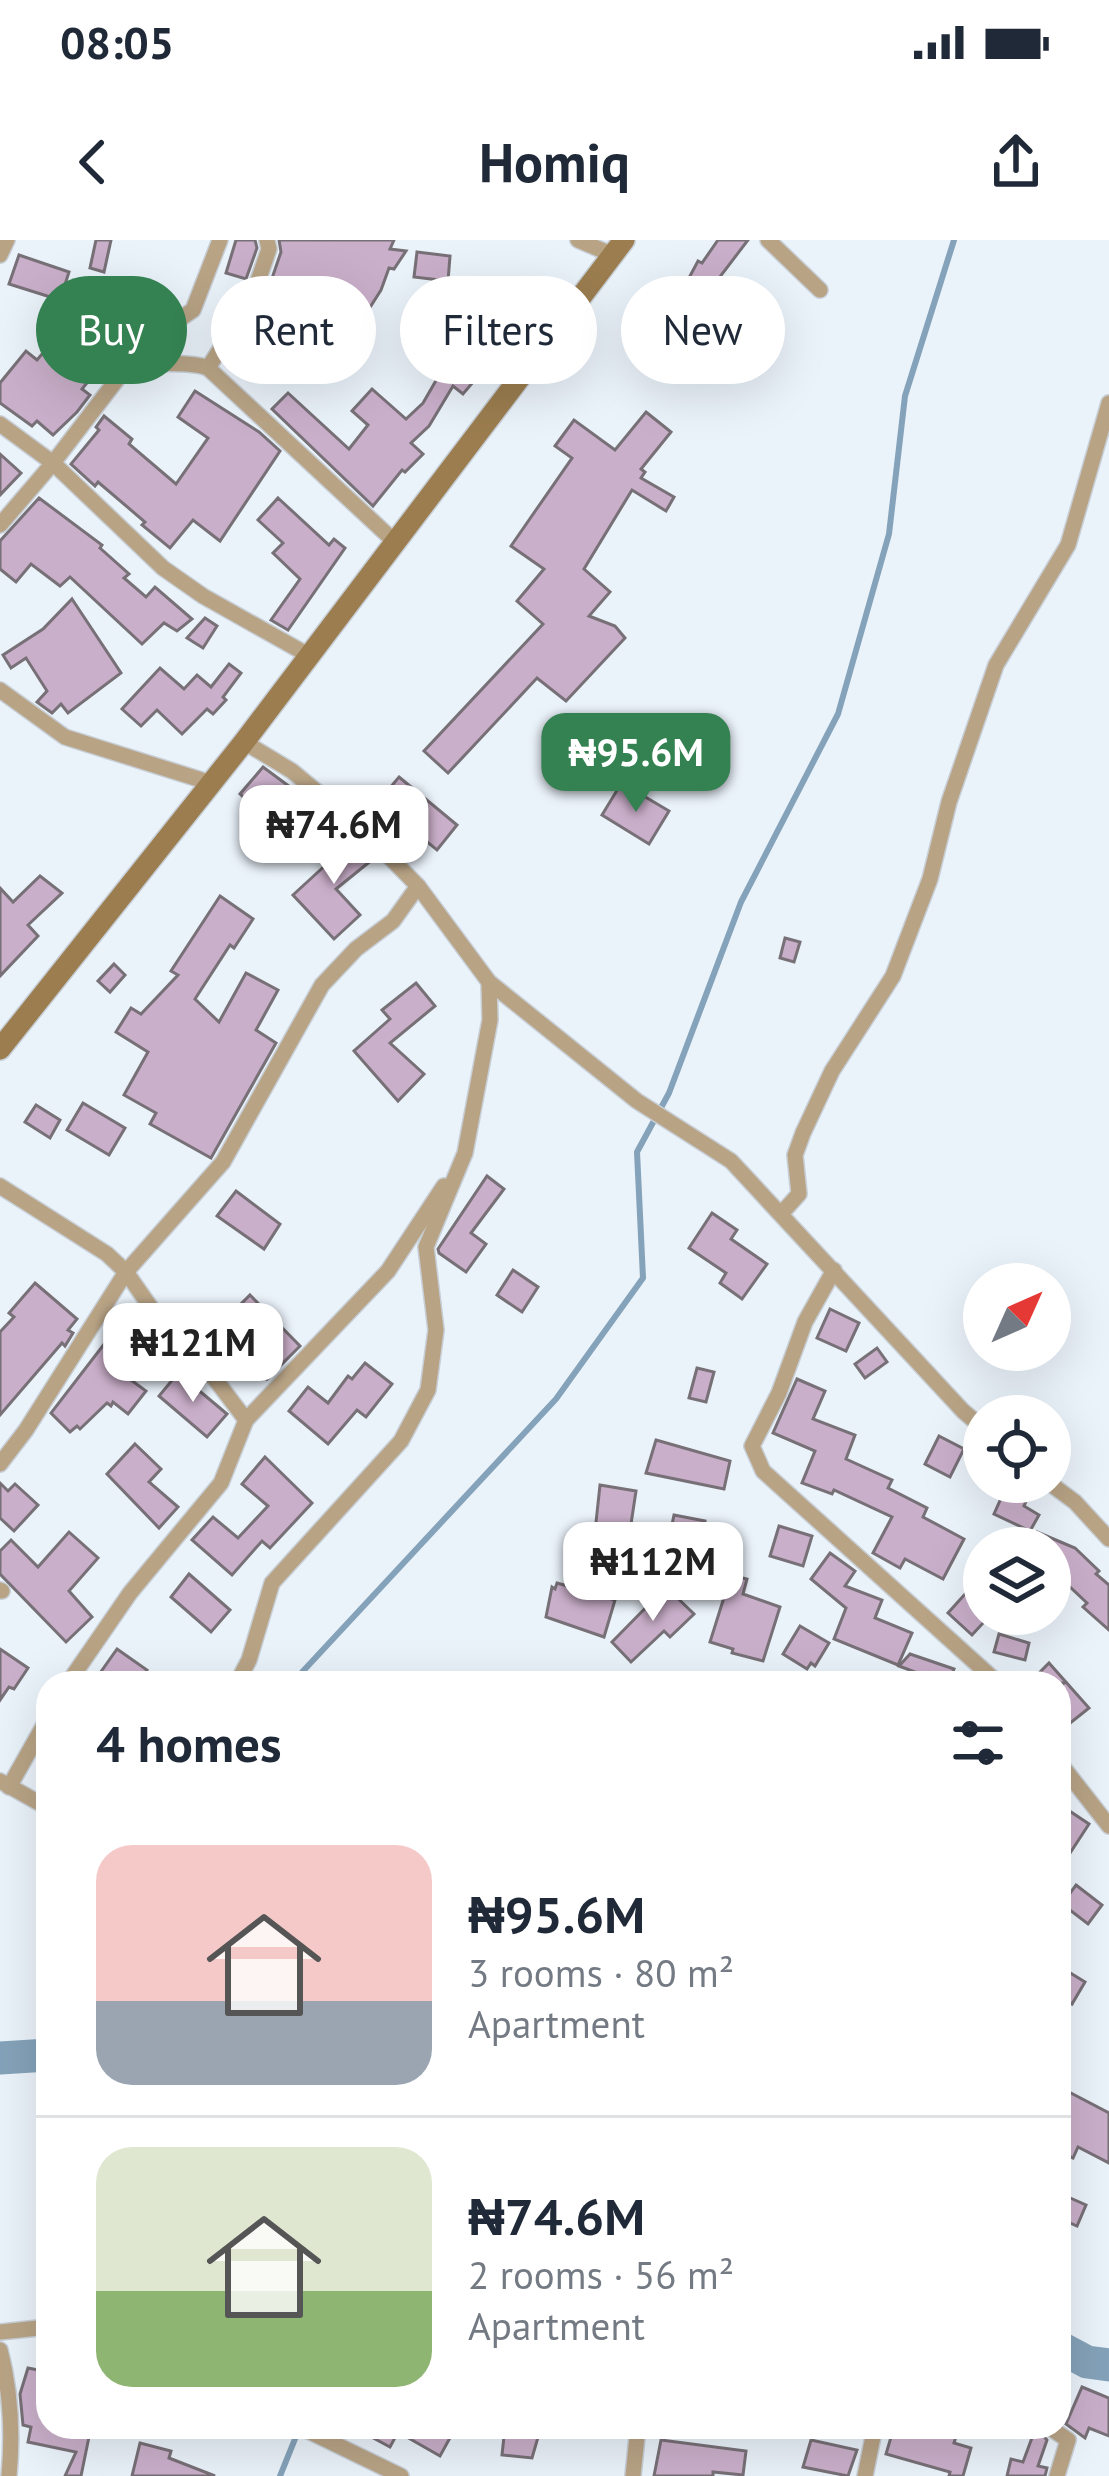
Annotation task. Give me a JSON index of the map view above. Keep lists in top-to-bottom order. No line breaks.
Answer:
{"north":"top right","page":{"status":"08:05","header":"Homiq","chip":["Buy","Rent","Filters","New"],"price":["₦95.6M","₦74.6M","₦121M","₦112M"],"heading":"4 homes","list":[{"name":"₦95.6M","note":"3 rooms · 80 m² · Apartment"},{"name":"₦74.6M","note":"2 rooms · 56 m² · Apartment"}]}}
